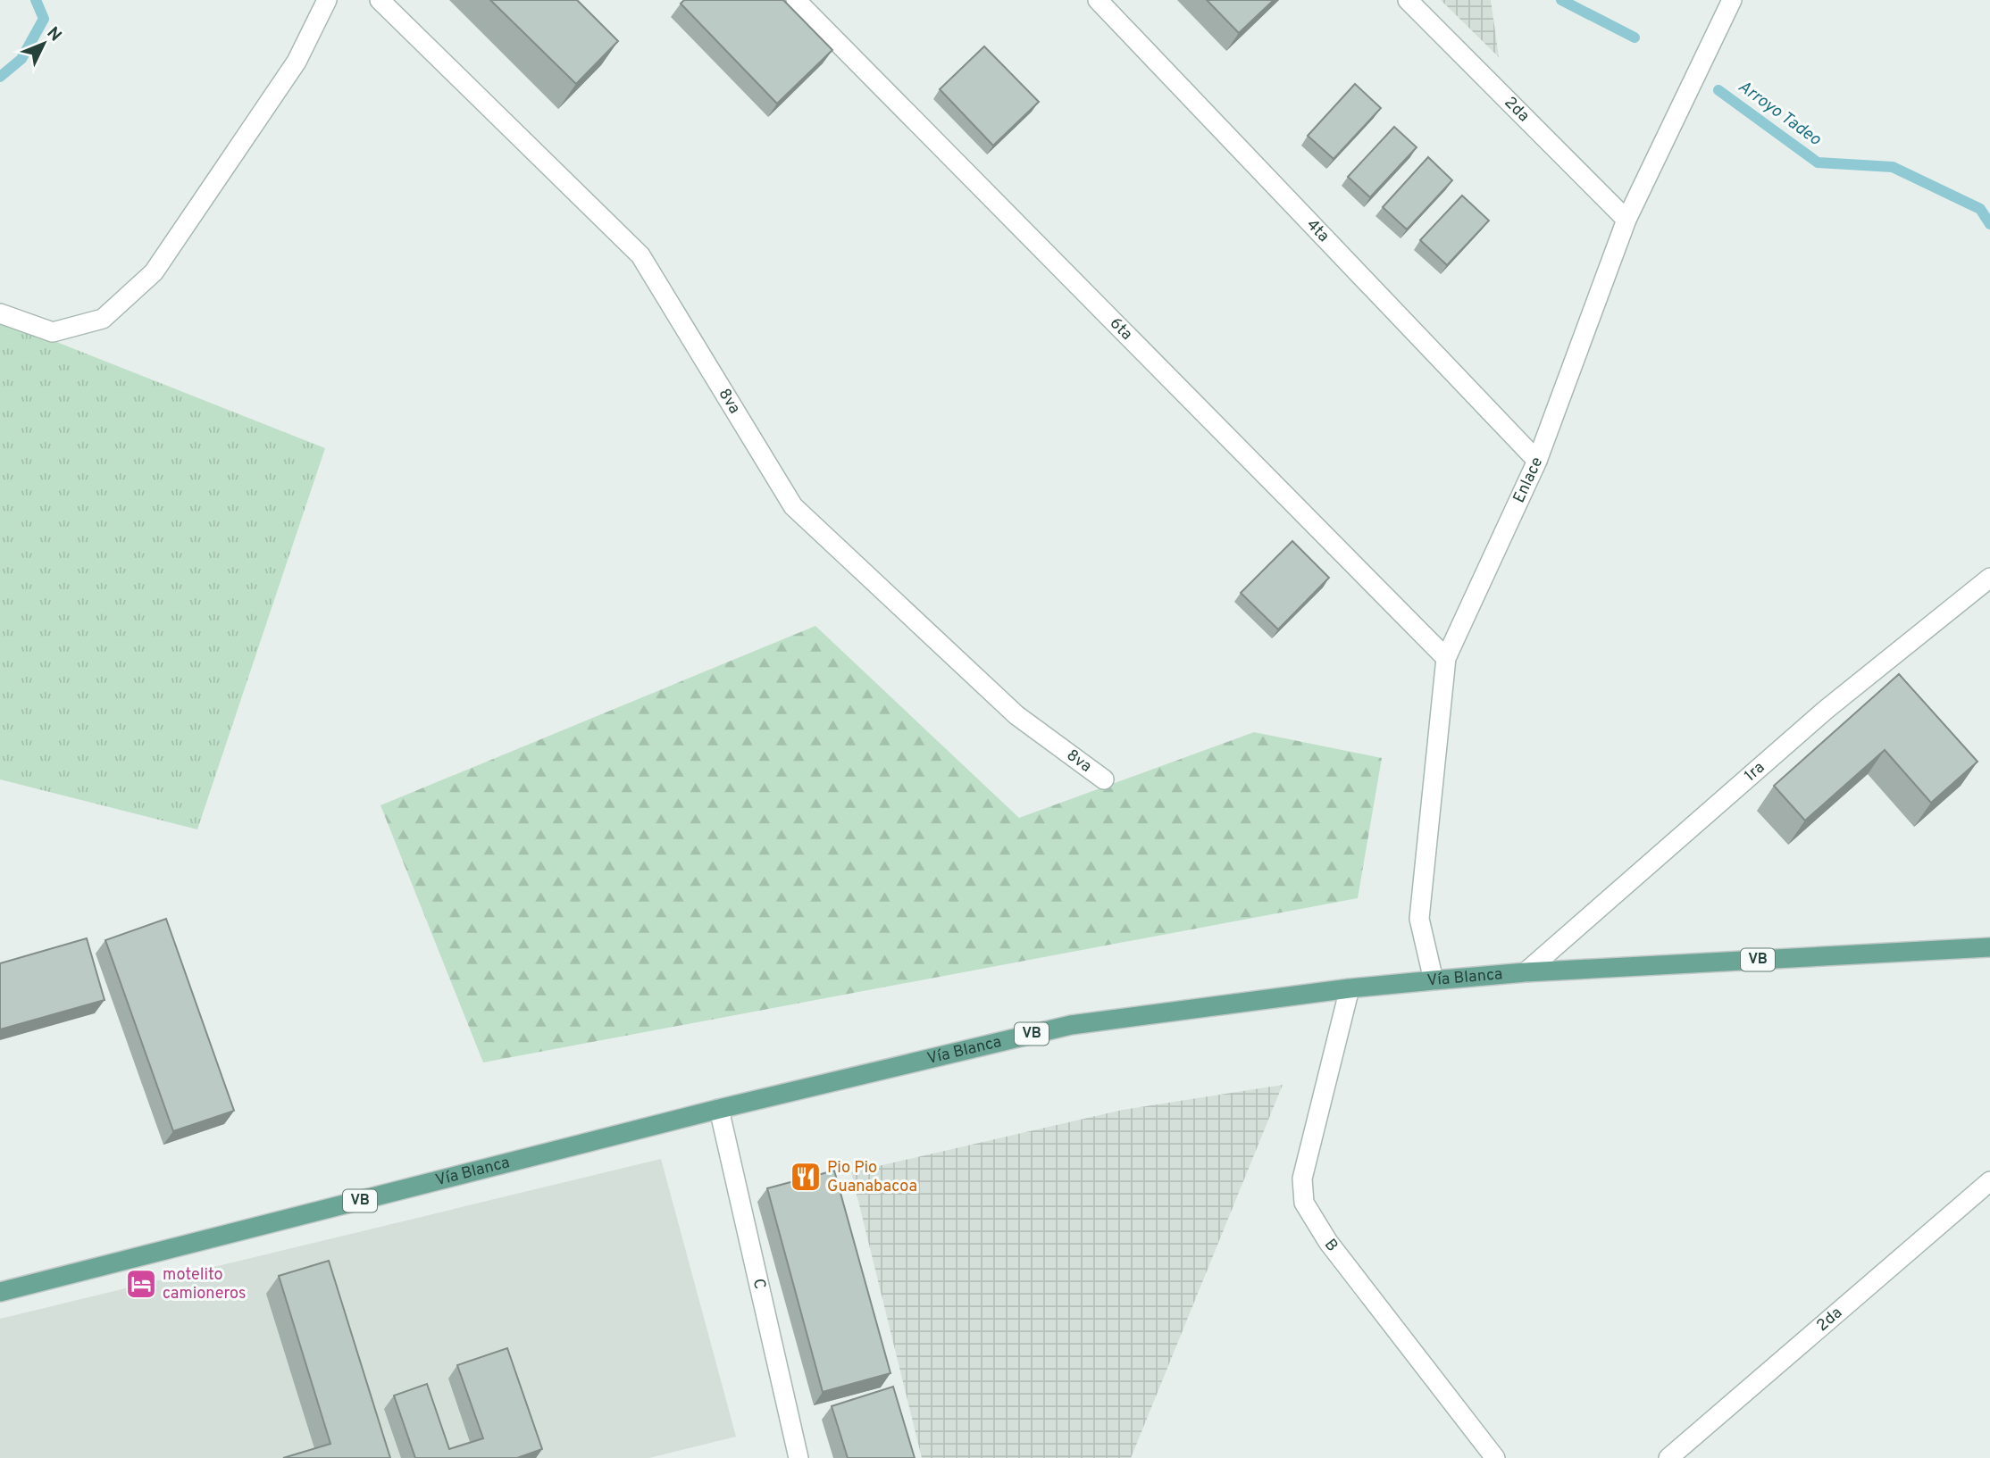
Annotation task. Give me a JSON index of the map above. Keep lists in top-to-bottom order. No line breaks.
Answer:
{"streets":{"main road":["VB","Vía Blanca"],"street":["2da","4ta","6ta","8va","Enlace","1ra","B","C"]},"crossings":[["2da","Enlace"],["4ta","Enlace"],["6ta","Enlace"],["Enlace","Vía Blanca"],["1ra","Vía Blanca"],["Vía Blanca","B"],["Vía Blanca","C"]],"water":["Arroyo Tadeo"],"places":{"restaurant":["Pio Pio Guanabacoa"],"hotel":["motelito camioneros"]},"north":"top right"}
